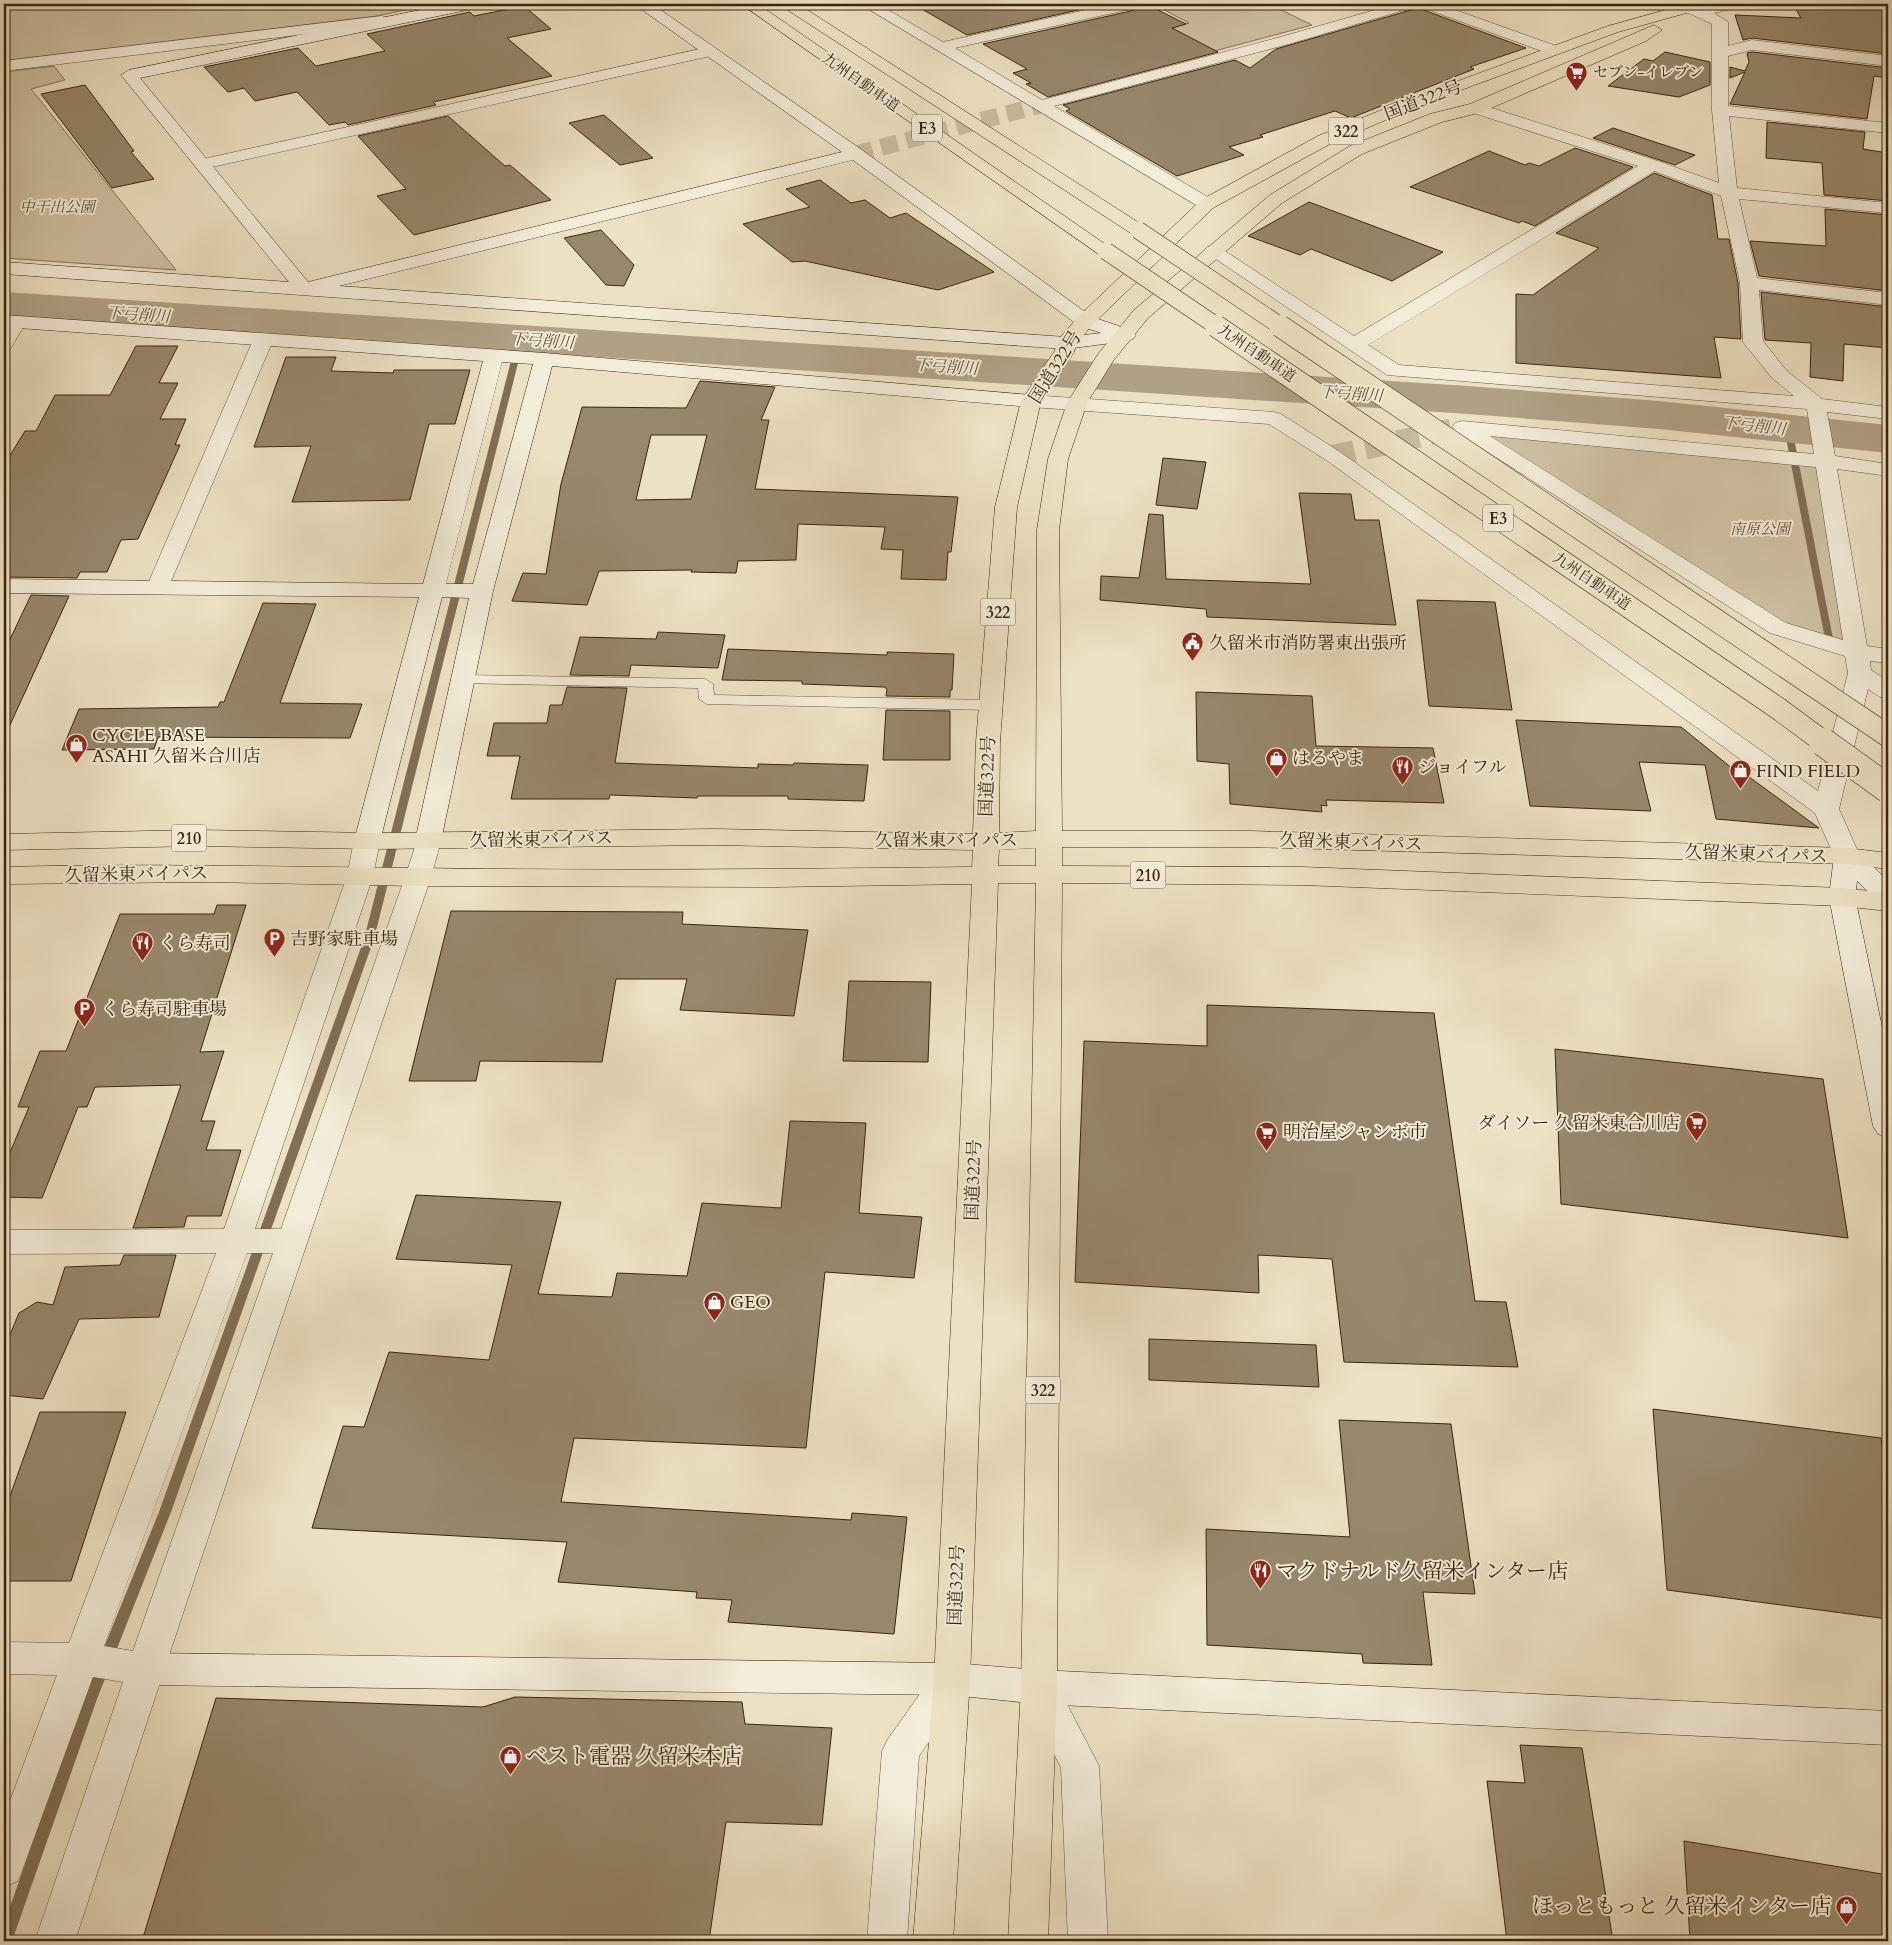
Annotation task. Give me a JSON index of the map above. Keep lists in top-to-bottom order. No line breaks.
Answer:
{"streets":{"highway":["九州自動車道","国道322号","E3","322","210","久留米東バイパス"]},"crossings":[["国道322号","久留米東バイパス"]],"water":["下弓削川"],"parks":["中干出公園","南原公園"],"places":{"supermarket":["セブン-イレブン","ダイソー 久留米東合川店","明治屋ジャンボ市"],"public building":["久留米市消防署東出張所"],"shop":["CYCLE BASE ASAHI 久留米合川店","はるやま","FIND FIELD","GEO","ベスト電器 久留米本店","ほっともっと 久留米インター店"],"restaurant":["ジョイフル","くら寿司","マクドナルド久留米インター店"],"parking":["吉野家駐車場","くら寿司駐車場"]}}
